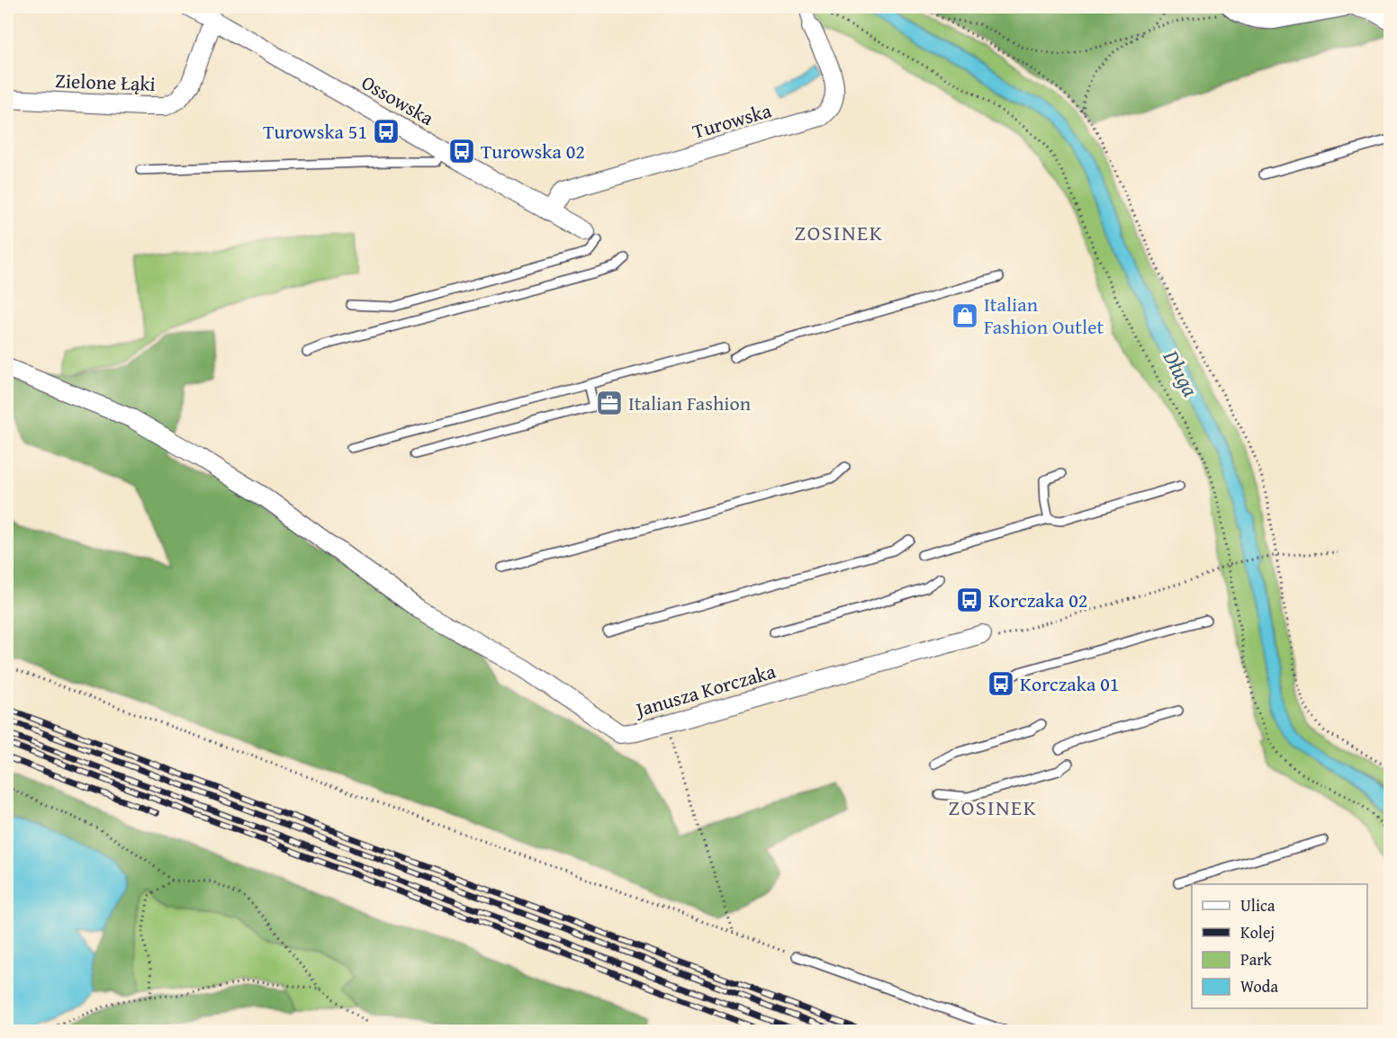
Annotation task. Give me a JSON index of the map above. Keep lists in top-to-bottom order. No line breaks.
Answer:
{"streets":{"street":["Zielone Łąki","Ossowska","Turowska","Janusza Korczaka"]},"crossings":[["Zielone Łąki","Ossowska"],["Ossowska","Turowska"]],"districts":["ZOSINEK","ZOSINEK"],"water":["Długa"],"places":{"bus stop":["Turowska 51","Turowska 02","Korczaka 02","Korczaka 01"],"shop":["Italian Fashion Outlet"],"office":["Italian Fashion"]},"legend":["Ulica","Kolej","Park","Woda"]}
